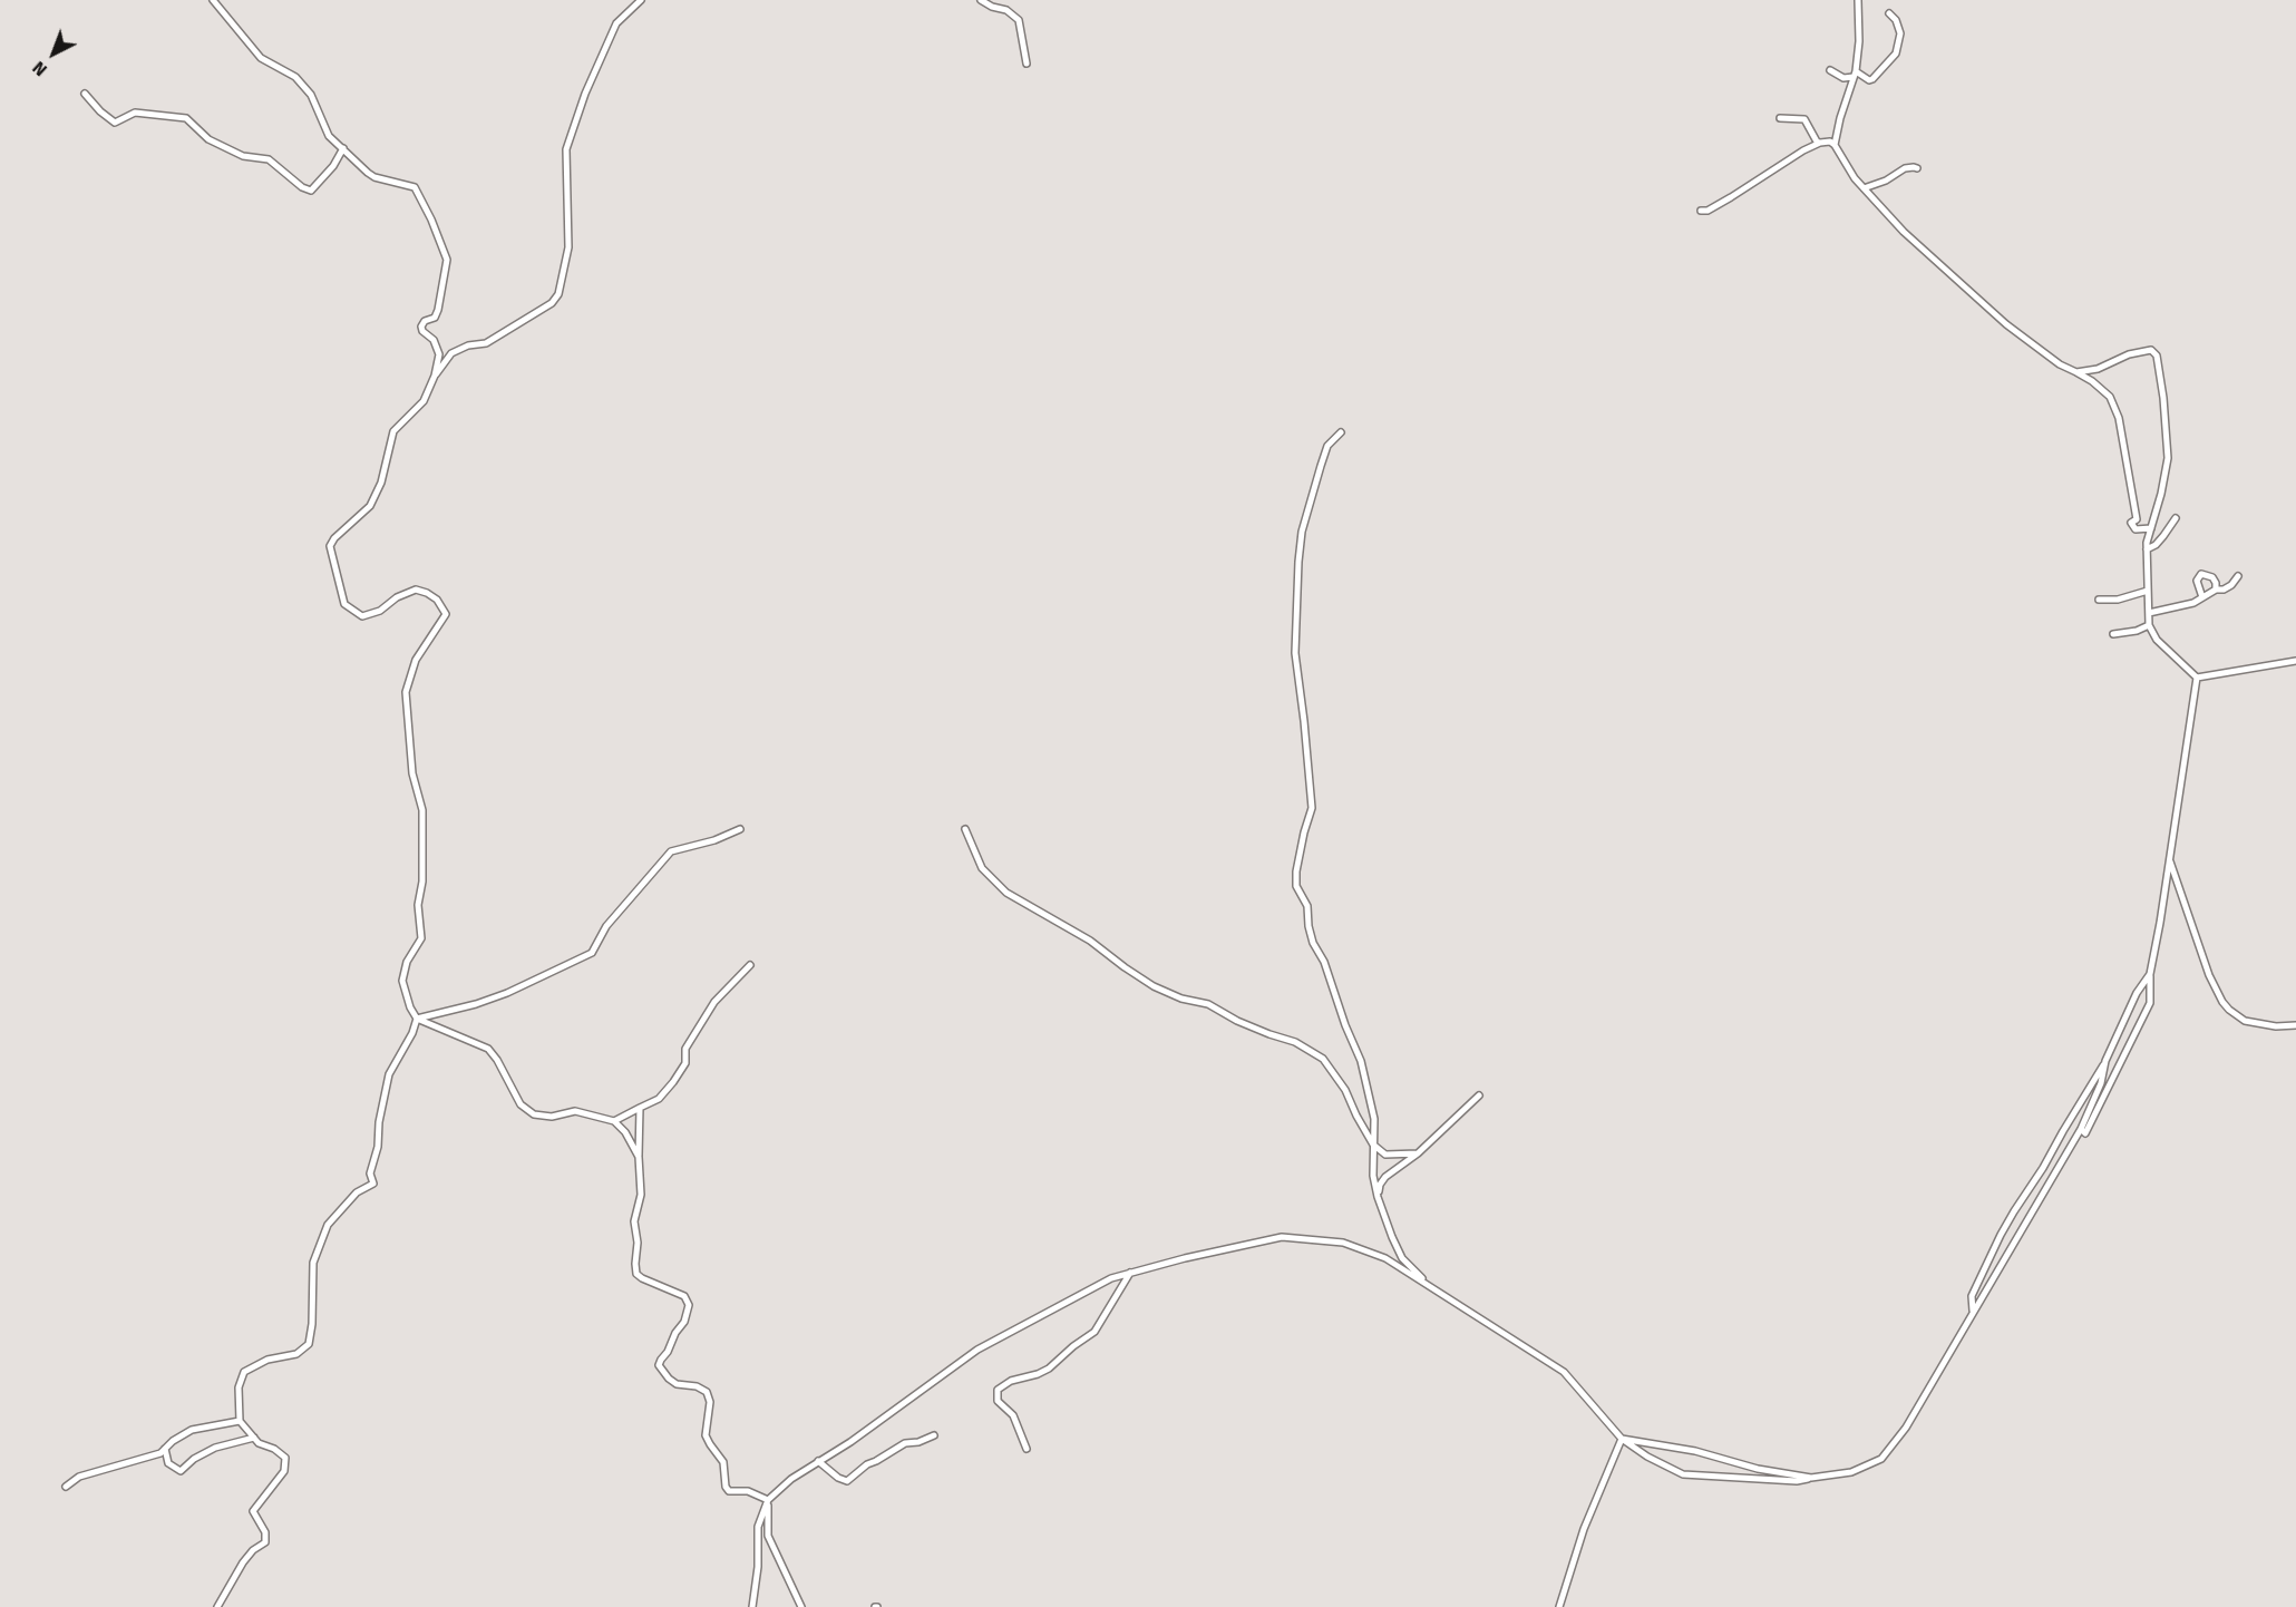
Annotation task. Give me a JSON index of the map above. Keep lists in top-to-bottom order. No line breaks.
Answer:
{"north":"bottom left"}
